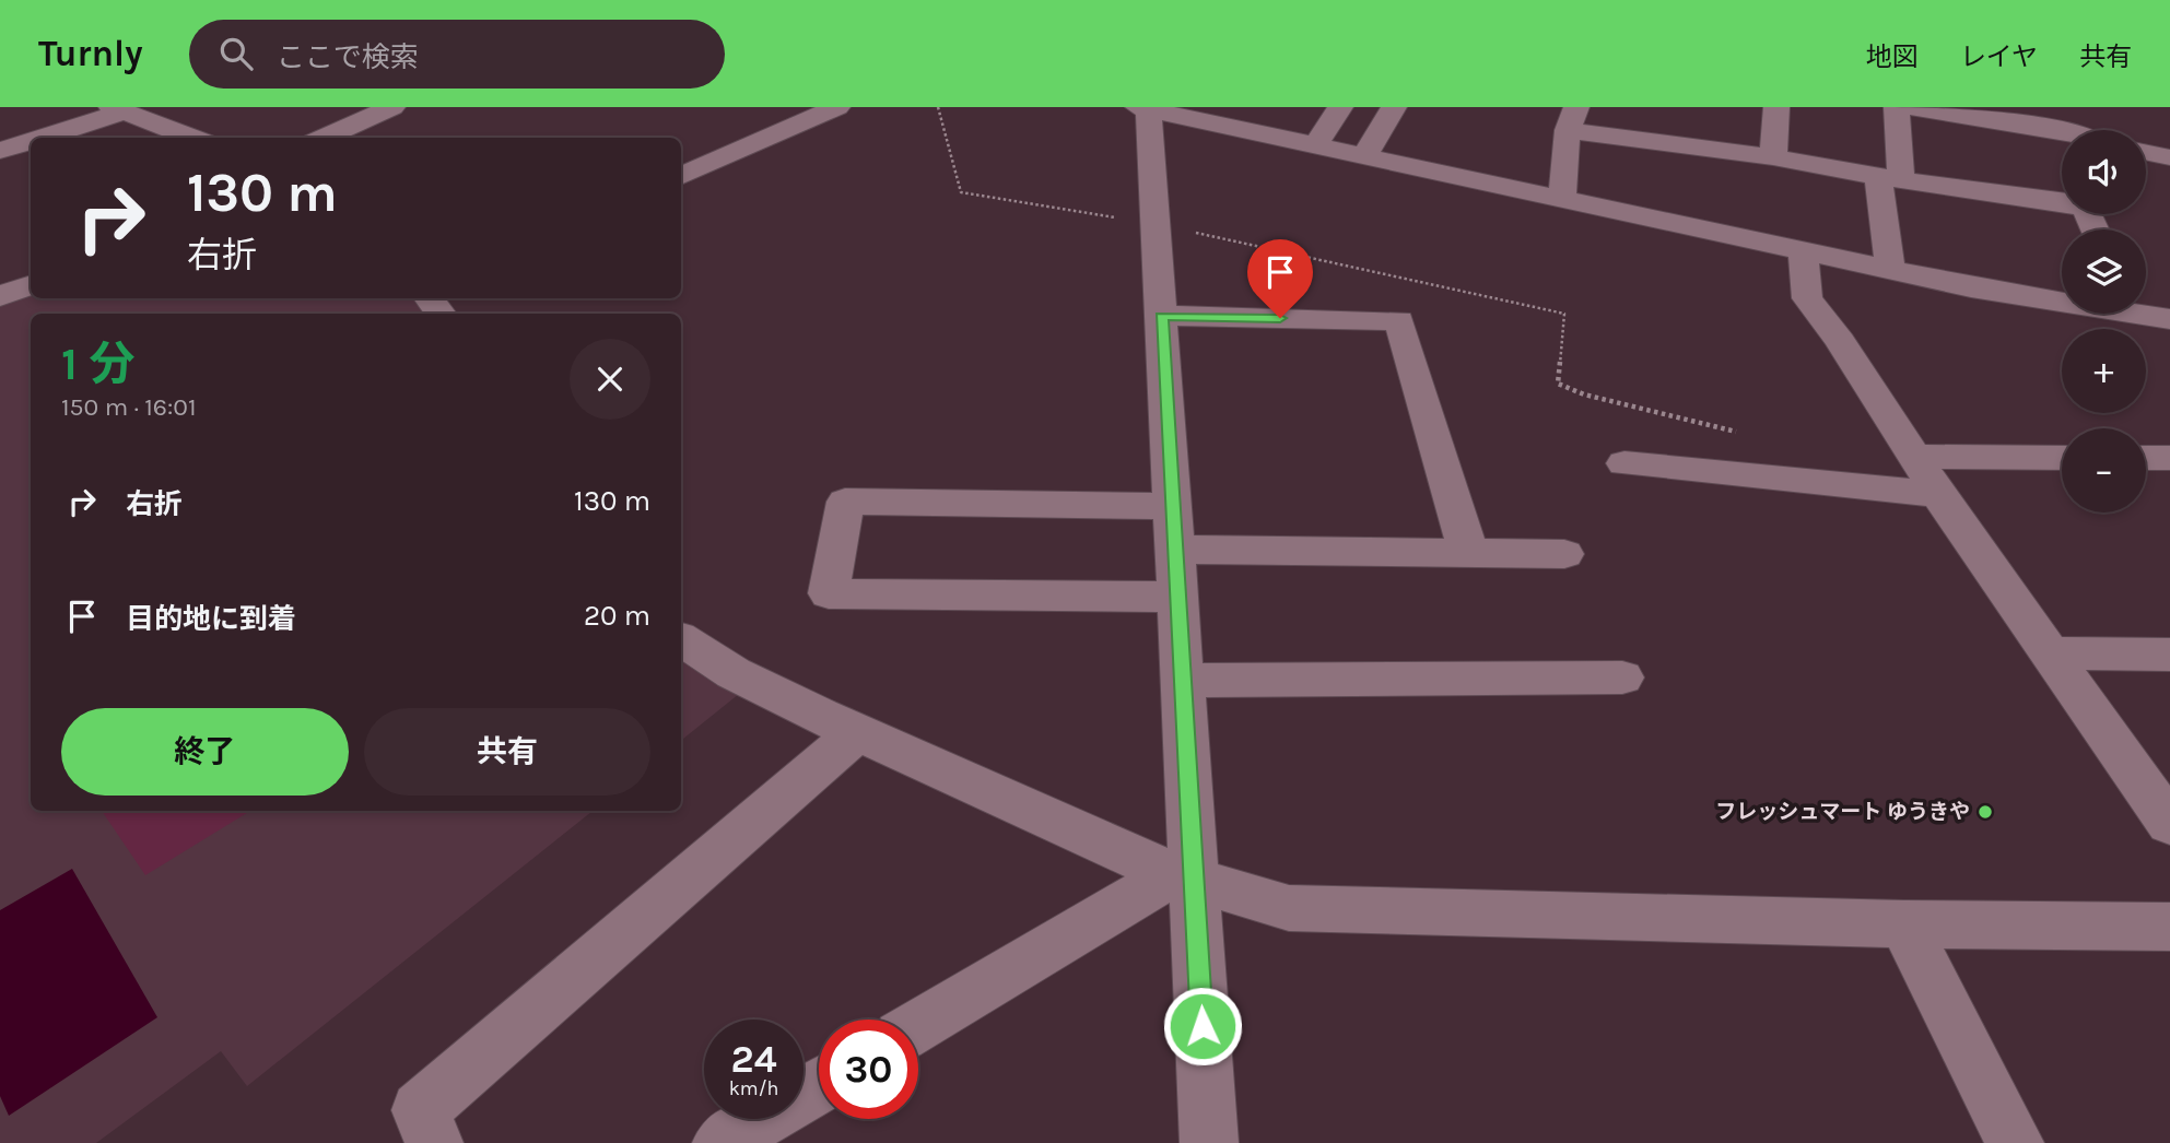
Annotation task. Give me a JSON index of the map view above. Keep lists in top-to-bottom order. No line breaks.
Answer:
{"places":["フレッシュマート ゆうきや"],"page":{"header":"Turnly","search":"ここで検索","nav":["地図","レイヤ","共有"],"map_buttons":["+","−"],"turn":["130 m","右折"],"heading":["1 分","150 m · 16:01"],"list":[{"name":"右折","value":"130 m"},{"name":"目的地に到着","value":"20 m"}],"buttons":["終了","共有"],"speed":"24 km/h","limit":"30"}}
